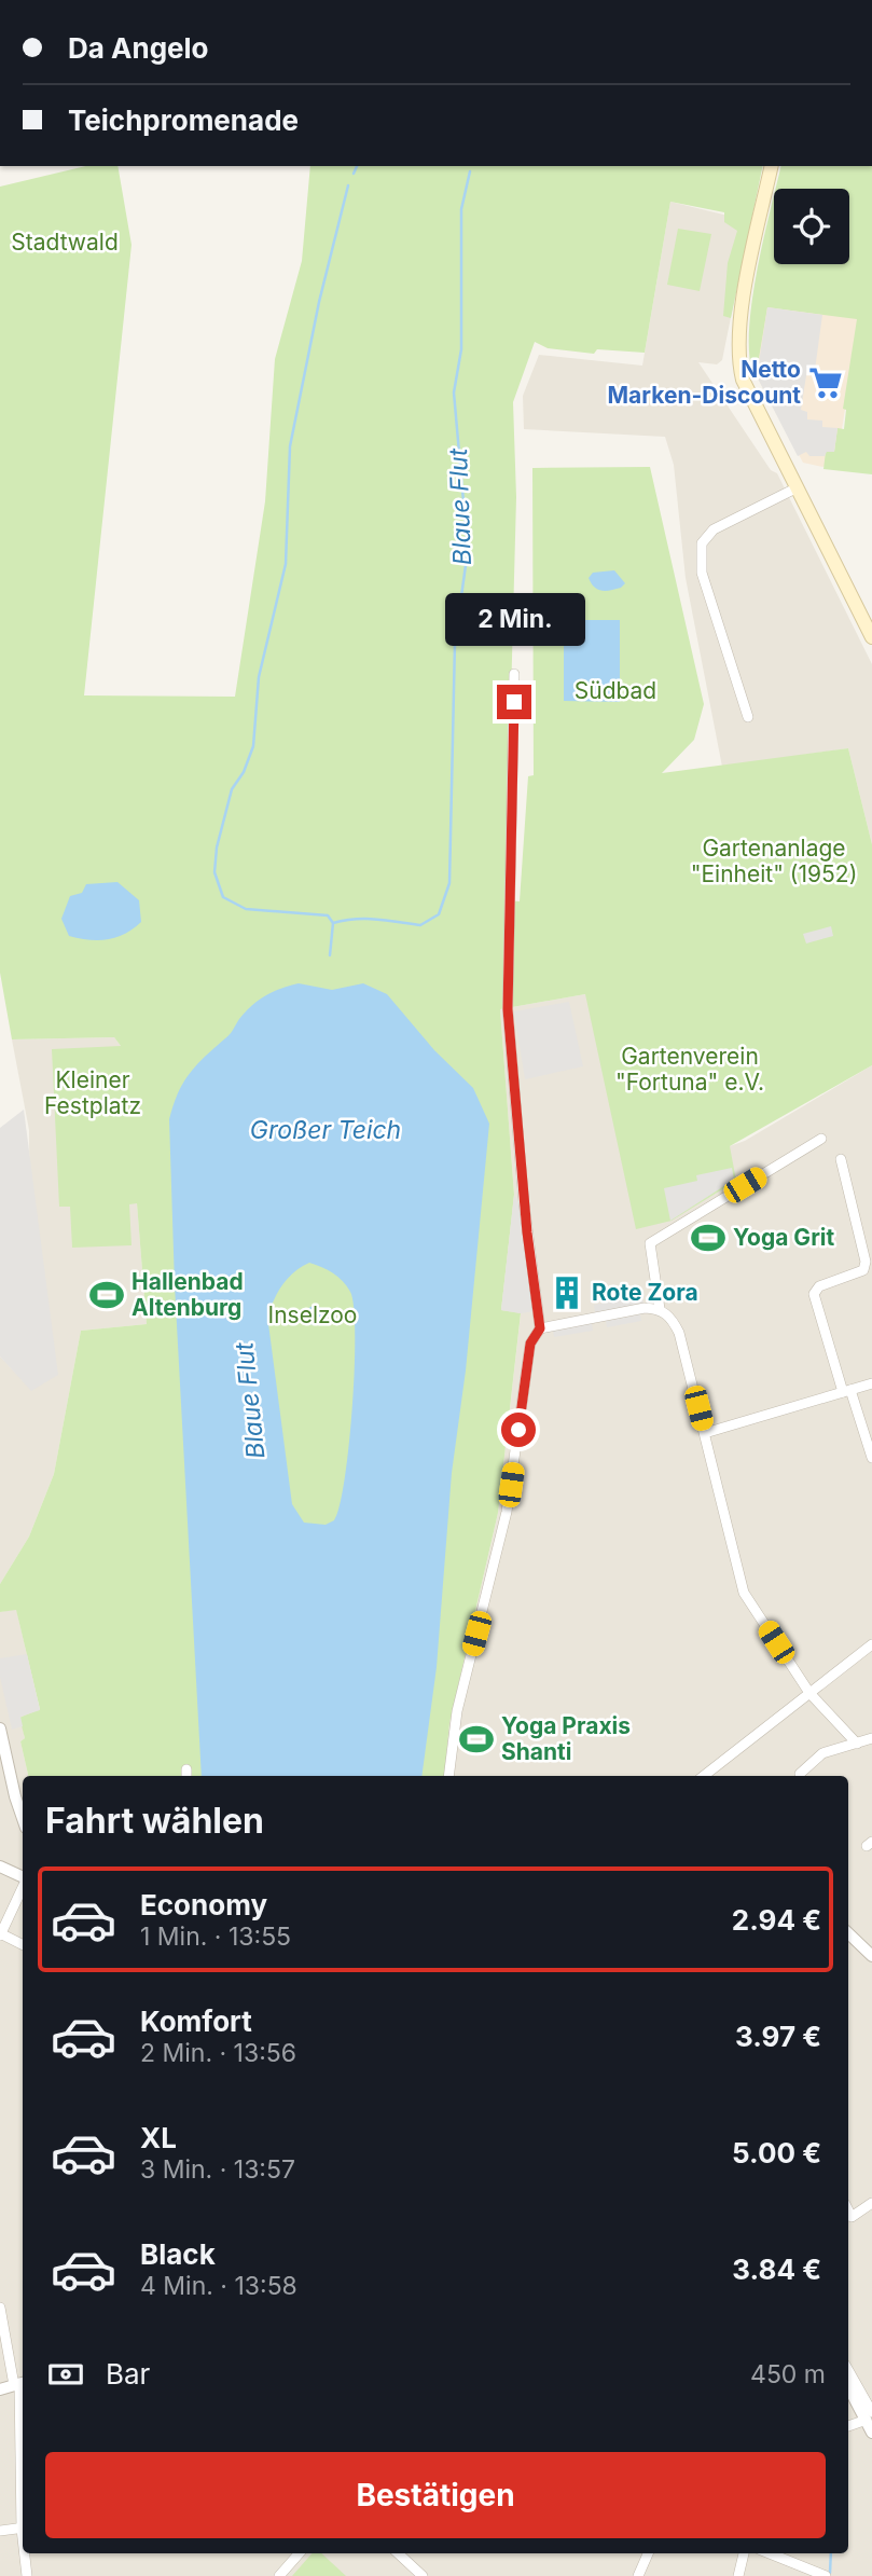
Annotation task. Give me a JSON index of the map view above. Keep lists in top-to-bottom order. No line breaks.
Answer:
{"water":["Blaue Flut","Großer Teich"],"parks":["Stadtwald","Südbad","Gartenanlage \"Einheit\" (1952)","Gartenverein \"Fortuna\" e.V.","Kleiner Festplatz","Inselzoo"],"places":{"supermarket":["Netto Marken-Discount"],"sports":["Yoga Grit","Hallenbad Altenburg","Yoga Praxis Shanti"],"building":["Rote Zora"]},"page":{"banner":["Da Angelo","Teichpromenade"],"bubble":"2 Min.","heading":"Fahrt wählen","list":[{"name":"Economy","note":"1 Min. · 13:55","value":"2.94 €"},{"name":"Komfort","note":"2 Min. · 13:56","value":"3.97 €"},{"name":"XL","note":"3 Min. · 13:57","value":"5.00 €"},{"name":"Black","note":"4 Min. · 13:58","value":"3.84 €"}],"pay":["Bar","450 m"],"buttons":"Bestätigen"}}
